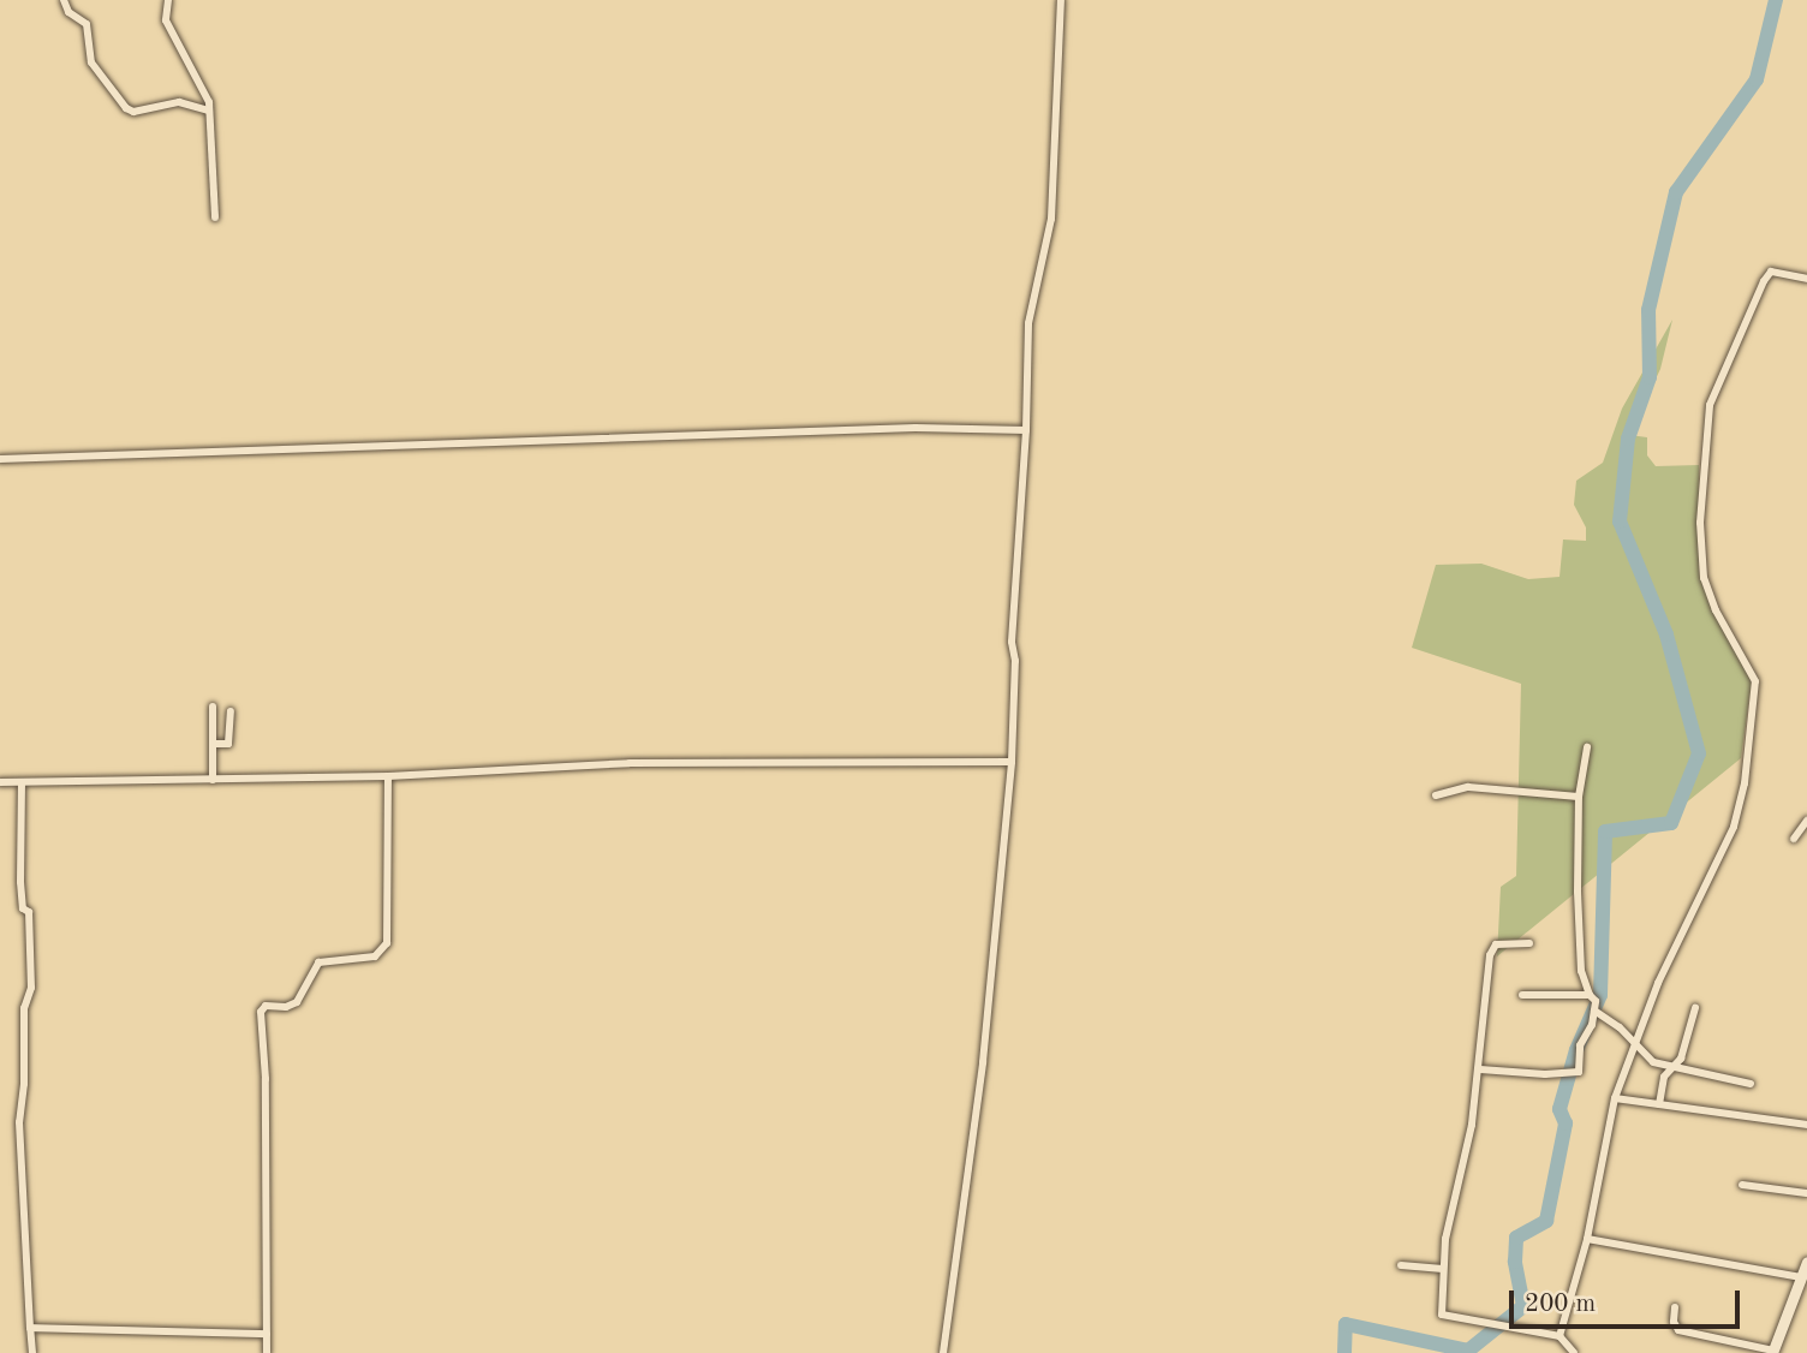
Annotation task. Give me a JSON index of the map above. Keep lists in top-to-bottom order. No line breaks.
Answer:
{"scale_bar":"200 m"}
